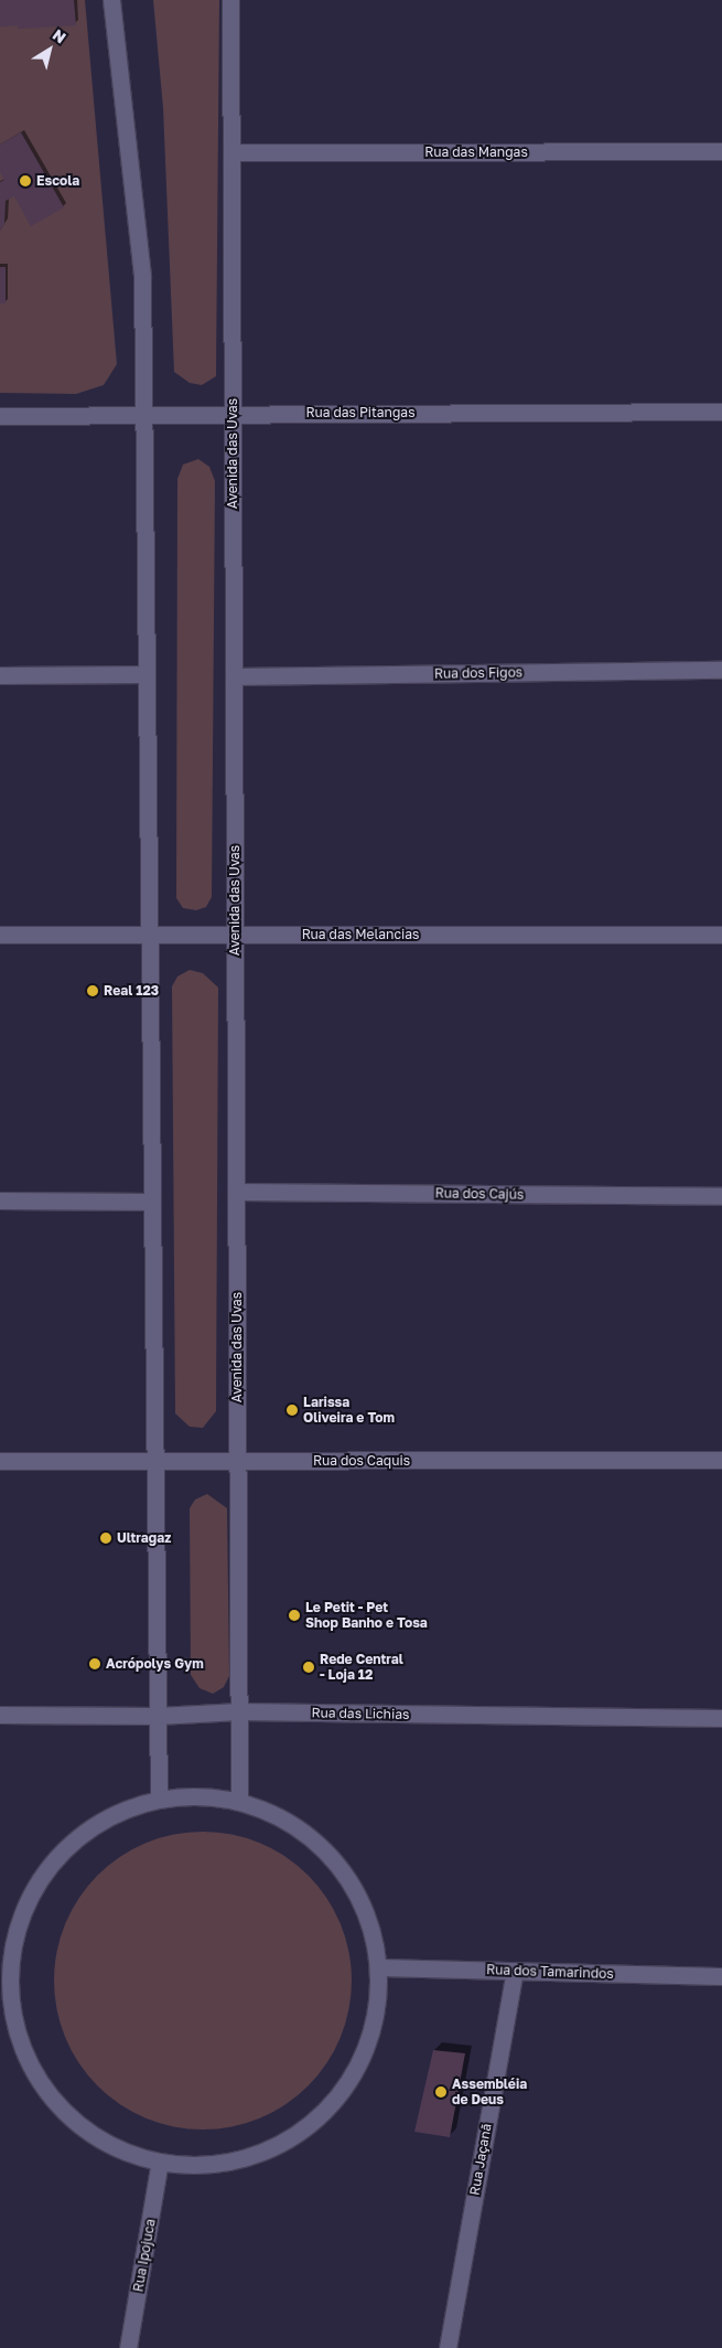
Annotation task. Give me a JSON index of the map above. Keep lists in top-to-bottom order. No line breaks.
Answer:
{"streets":{"street":["Rua das Mangas","Rua das Pitangas","Avenida das Uvas","Rua dos Figos","Rua das Melancias","Rua dos Cajús","Rua dos Caquis","Rua das Lichias","Rua dos Tamarindos","Rua Jaçanã","Rua Ipojuca"]},"crossings":[["Rua das Mangas","Avenida das Uvas"],["Rua das Pitangas","Avenida das Uvas"],["Avenida das Uvas","Rua dos Figos"],["Avenida das Uvas","Rua das Melancias"],["Avenida das Uvas","Rua dos Cajús"],["Avenida das Uvas","Rua dos Caquis"],["Avenida das Uvas","Rua das Lichias"],["Rua dos Tamarindos","Rua Jaçanã"]],"places":["Escola","Real 123","Larissa Oliveira e Tom","Ultragaz","Le Petit - Pet Shop Banho e Tosa","Acrópolys Gym","Rede Central - Loja 12","Assembléia de Deus"],"north":"top right"}
